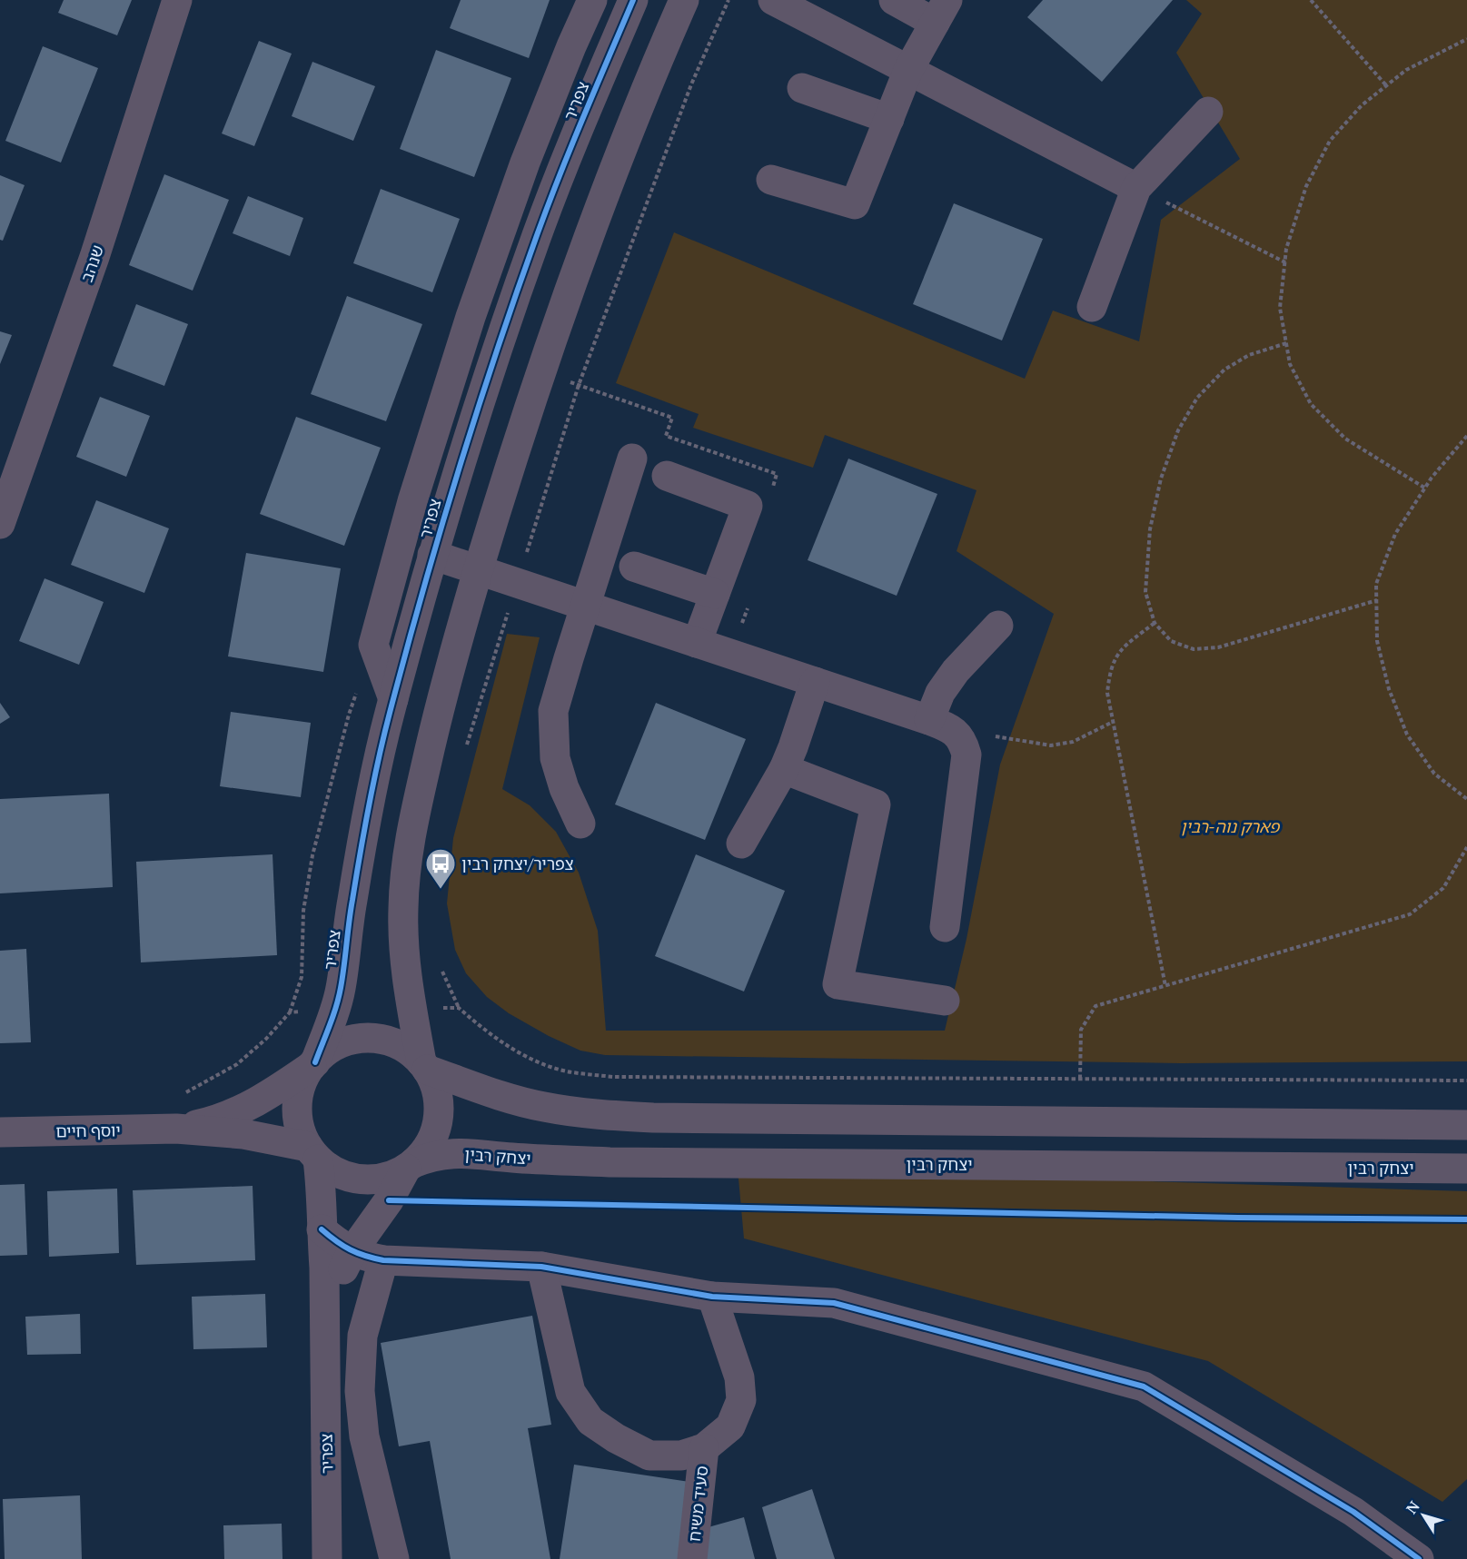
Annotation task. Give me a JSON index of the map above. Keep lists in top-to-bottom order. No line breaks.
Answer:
{"streets":{"street":["צפריר","שנהב","יוסף חיים","יצחק רבין","סעיד משיח"]},"crossings":[["צפריר","יוסף חיים"],["צפריר","יצחק רבין"],["יוסף חיים","יצחק רבין"]],"parks":["פארק נוה-רבין"],"places":{"bus stop":["צפריר/יצחק רבין"]},"north":"top left"}
